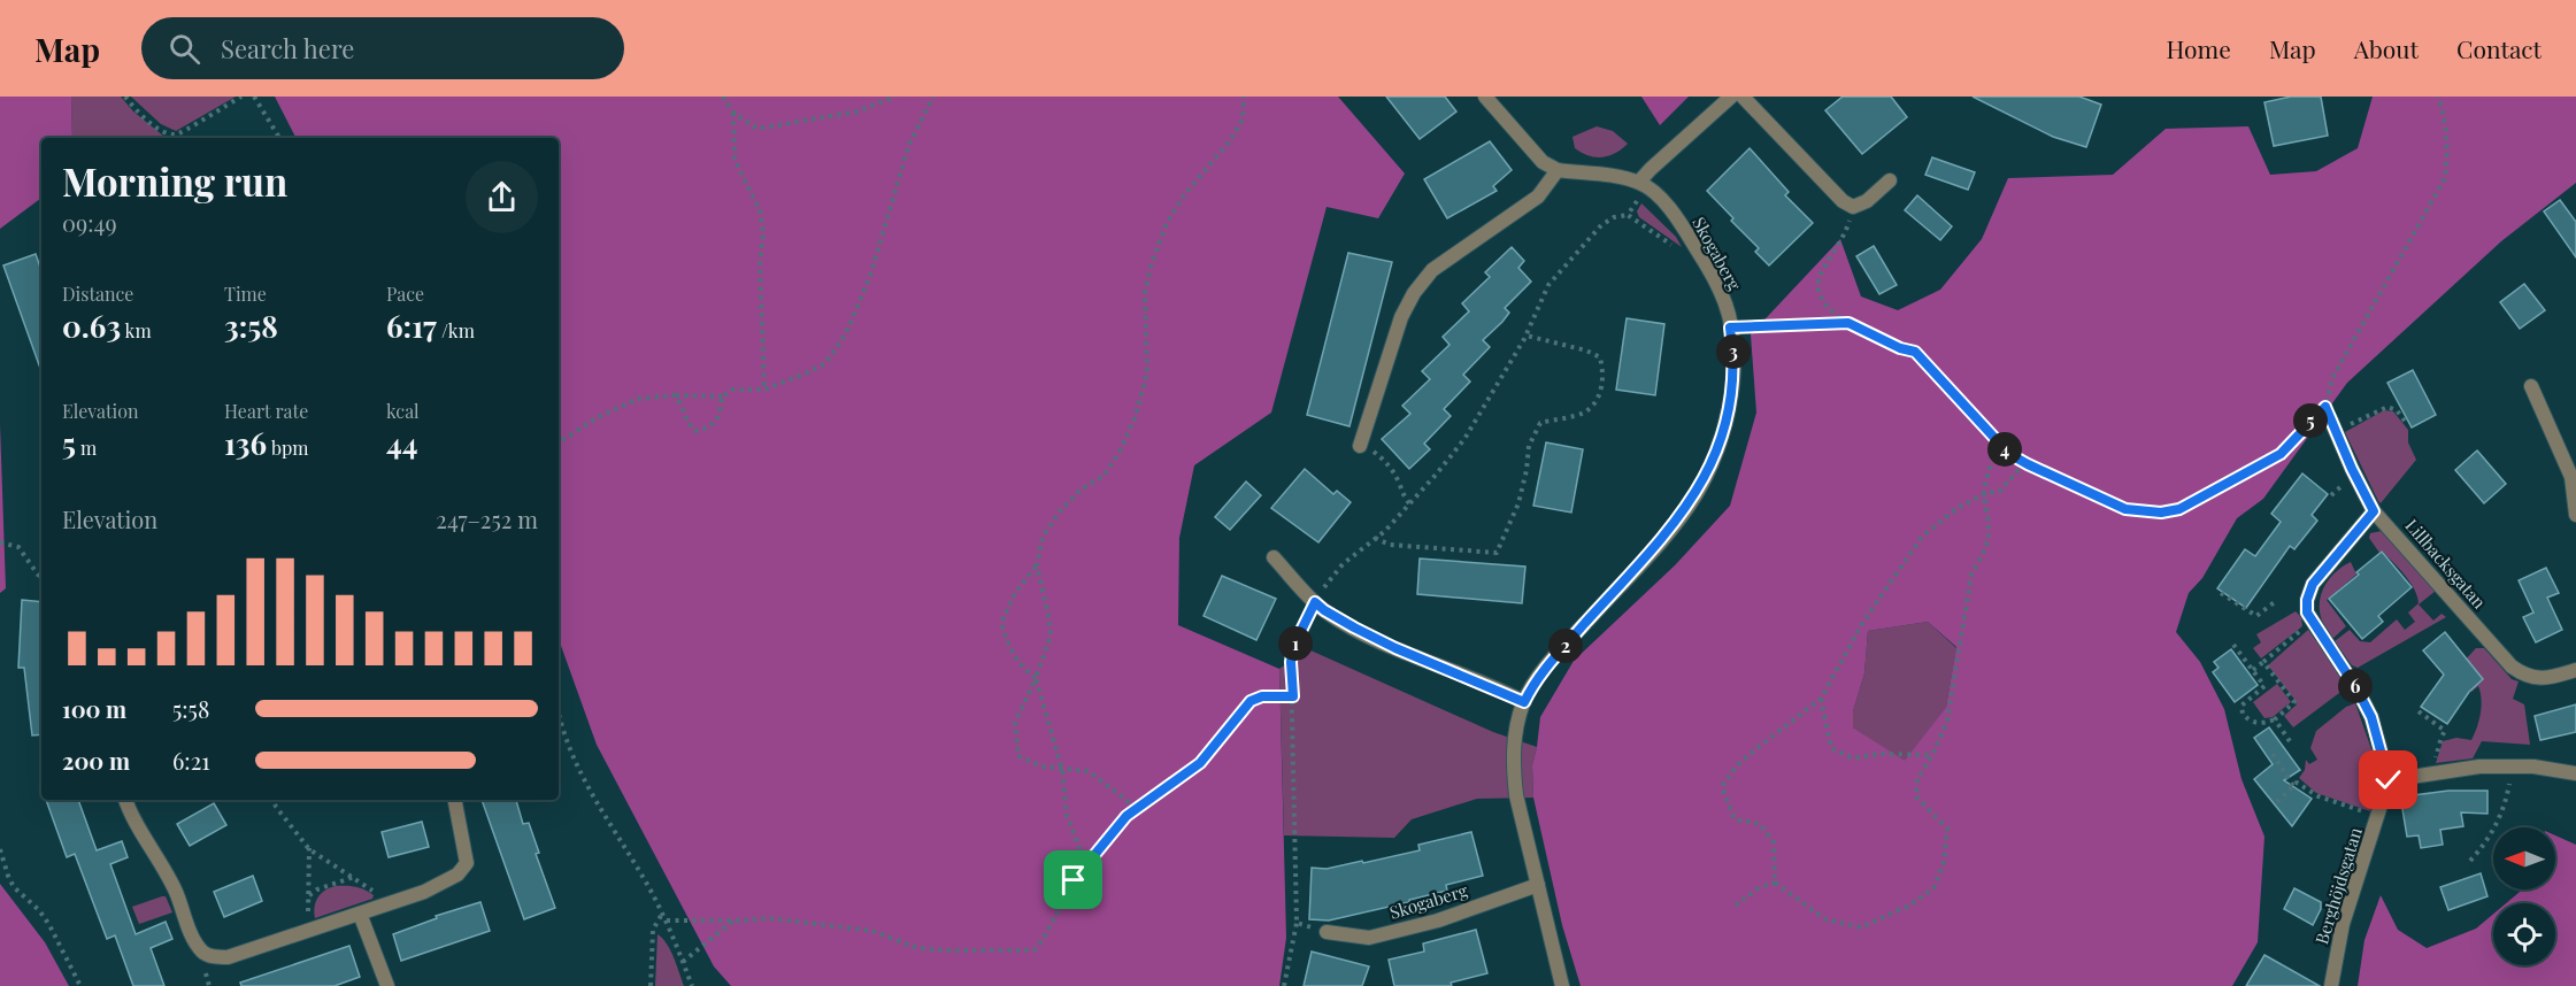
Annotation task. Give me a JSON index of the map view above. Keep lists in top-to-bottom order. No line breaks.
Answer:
{"streets":{"street":["Skogaberg","Lillbacksgatan","Berghöjdsgatan"]},"north":"left","page":{"header":"Map","search":"Search here","nav":["Home","Map","About","Contact"],"heading":["Morning run","09:49"],"stats":[["Distance","0.63 km"],["Time","3:58"],["Pace","6:17 /km"],["Elevation","5 m"],["Heart rate","136 bpm"],["kcal","44"]],"pins":["3","5","4","1","2","6"],"chart":["Elevation","247–252 m"],"list":[{"name":"100 m","note":"5:58"},{"name":"200 m","note":"6:21"}]}}
